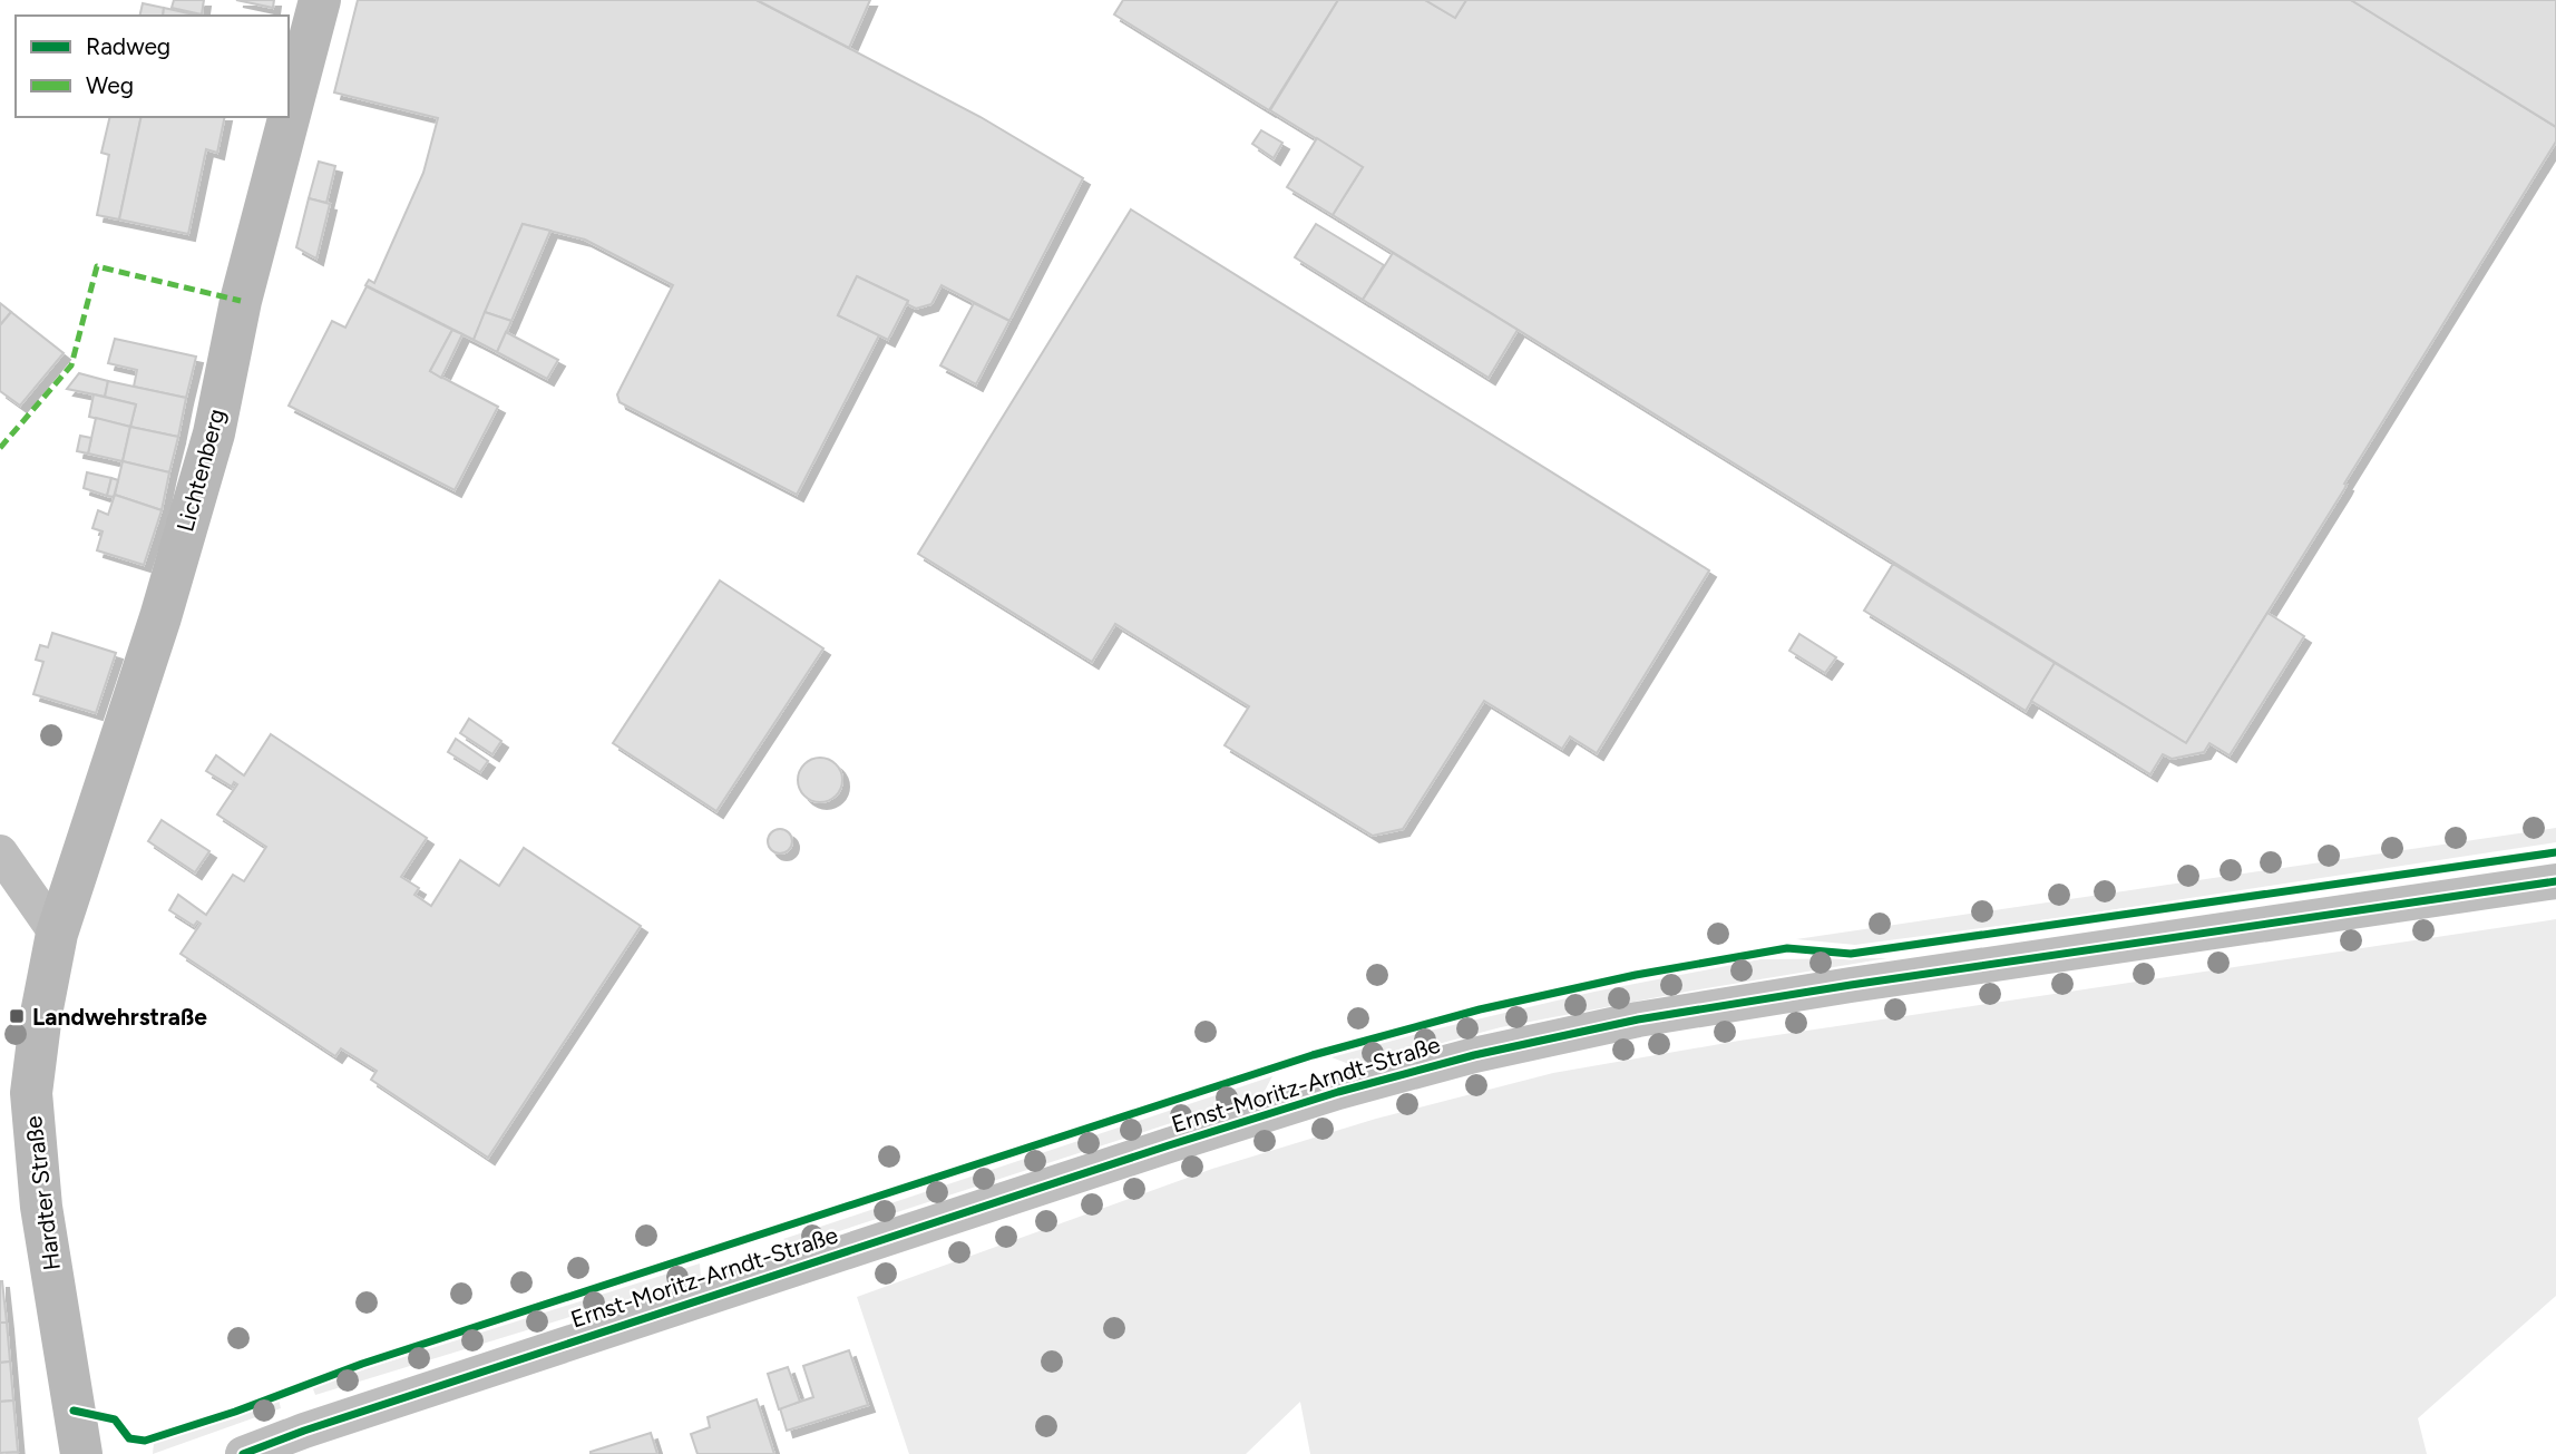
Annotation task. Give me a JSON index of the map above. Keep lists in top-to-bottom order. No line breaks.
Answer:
{"streets":{"main road":["Lichtenberg","Hardter Straße"],"street":["Ernst-Moritz-Arndt-Straße"]},"crossings":[["Lichtenberg","Hardter Straße"]],"places":{"transit":["Landwehrstraße"]},"legend":["Radweg","Weg"]}
